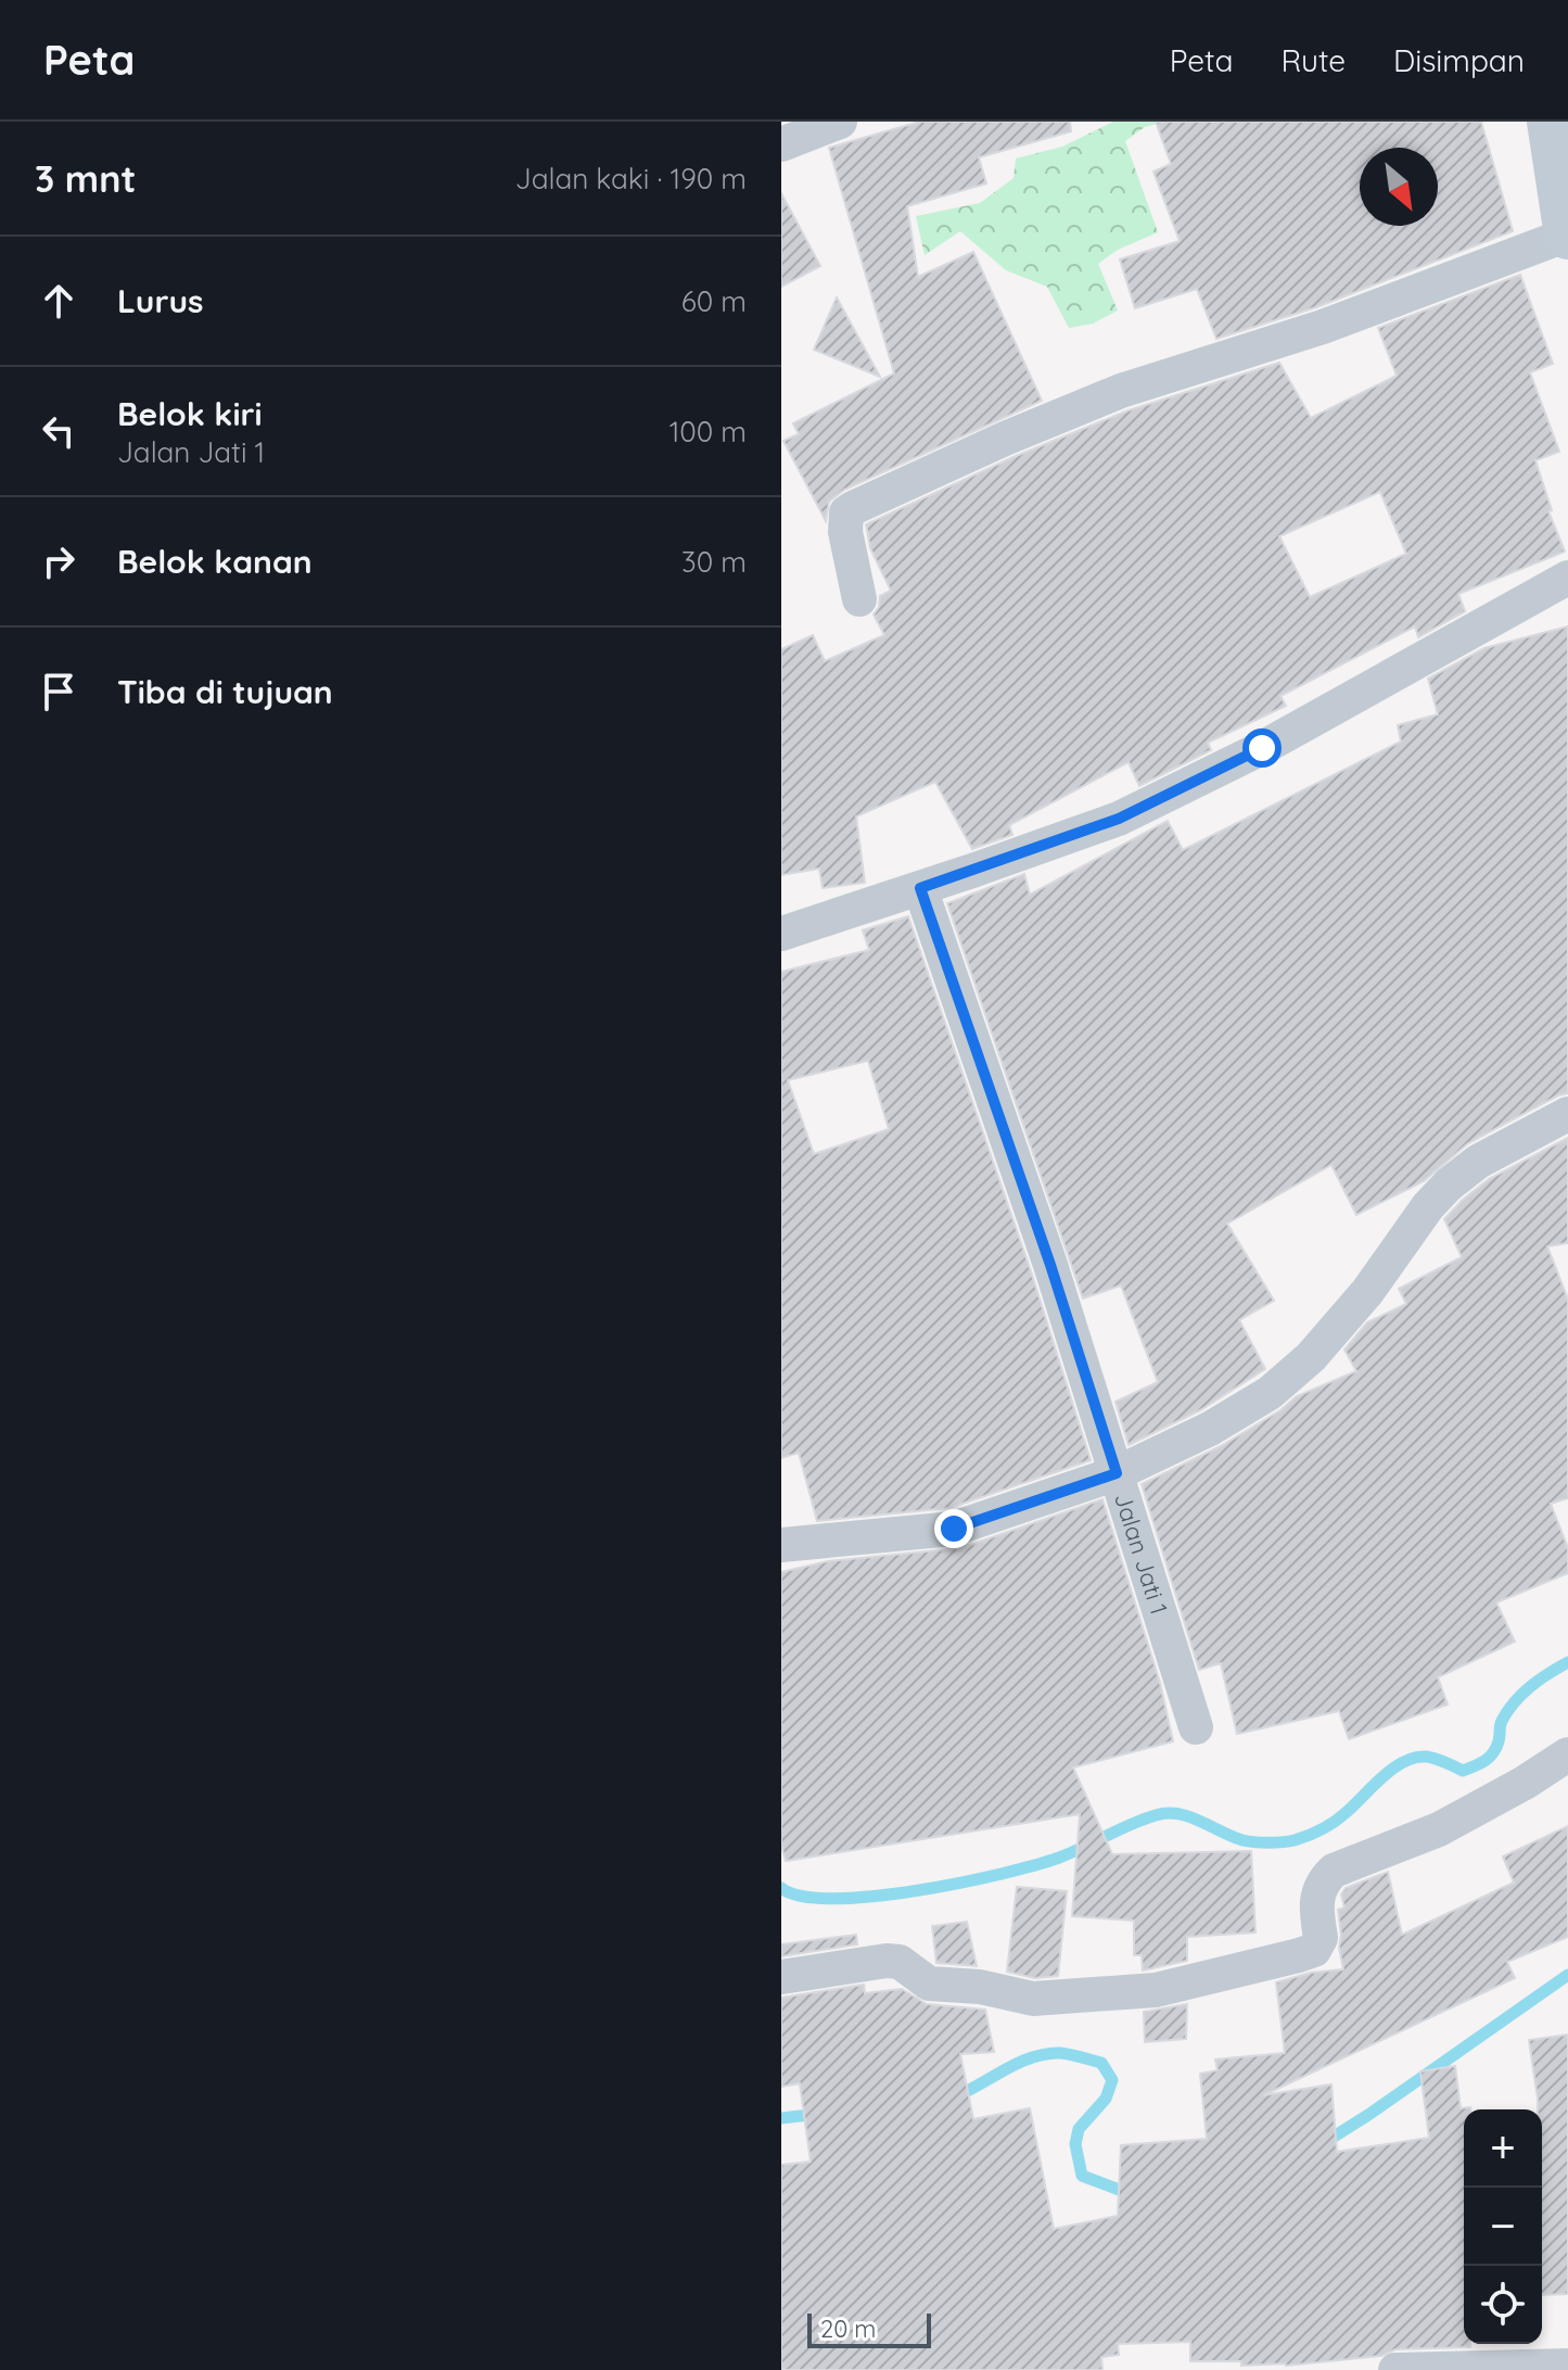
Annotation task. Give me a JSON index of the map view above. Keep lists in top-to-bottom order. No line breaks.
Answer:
{"streets":{"street":["Jalan Jati 1"]},"scale_bar":"20 m","north":"bottom right","page":{"header":"Peta","nav":["Peta","Rute","Disimpan"],"heading":["3 mnt","Jalan kaki · 190 m"],"list":[["Lurus","60 m"],["Belok kiri","Jalan Jati 1","100 m"],["Belok kanan","30 m"],"Tiba di tujuan"],"map_buttons":["+","−"],"scale":"20 m"}}
